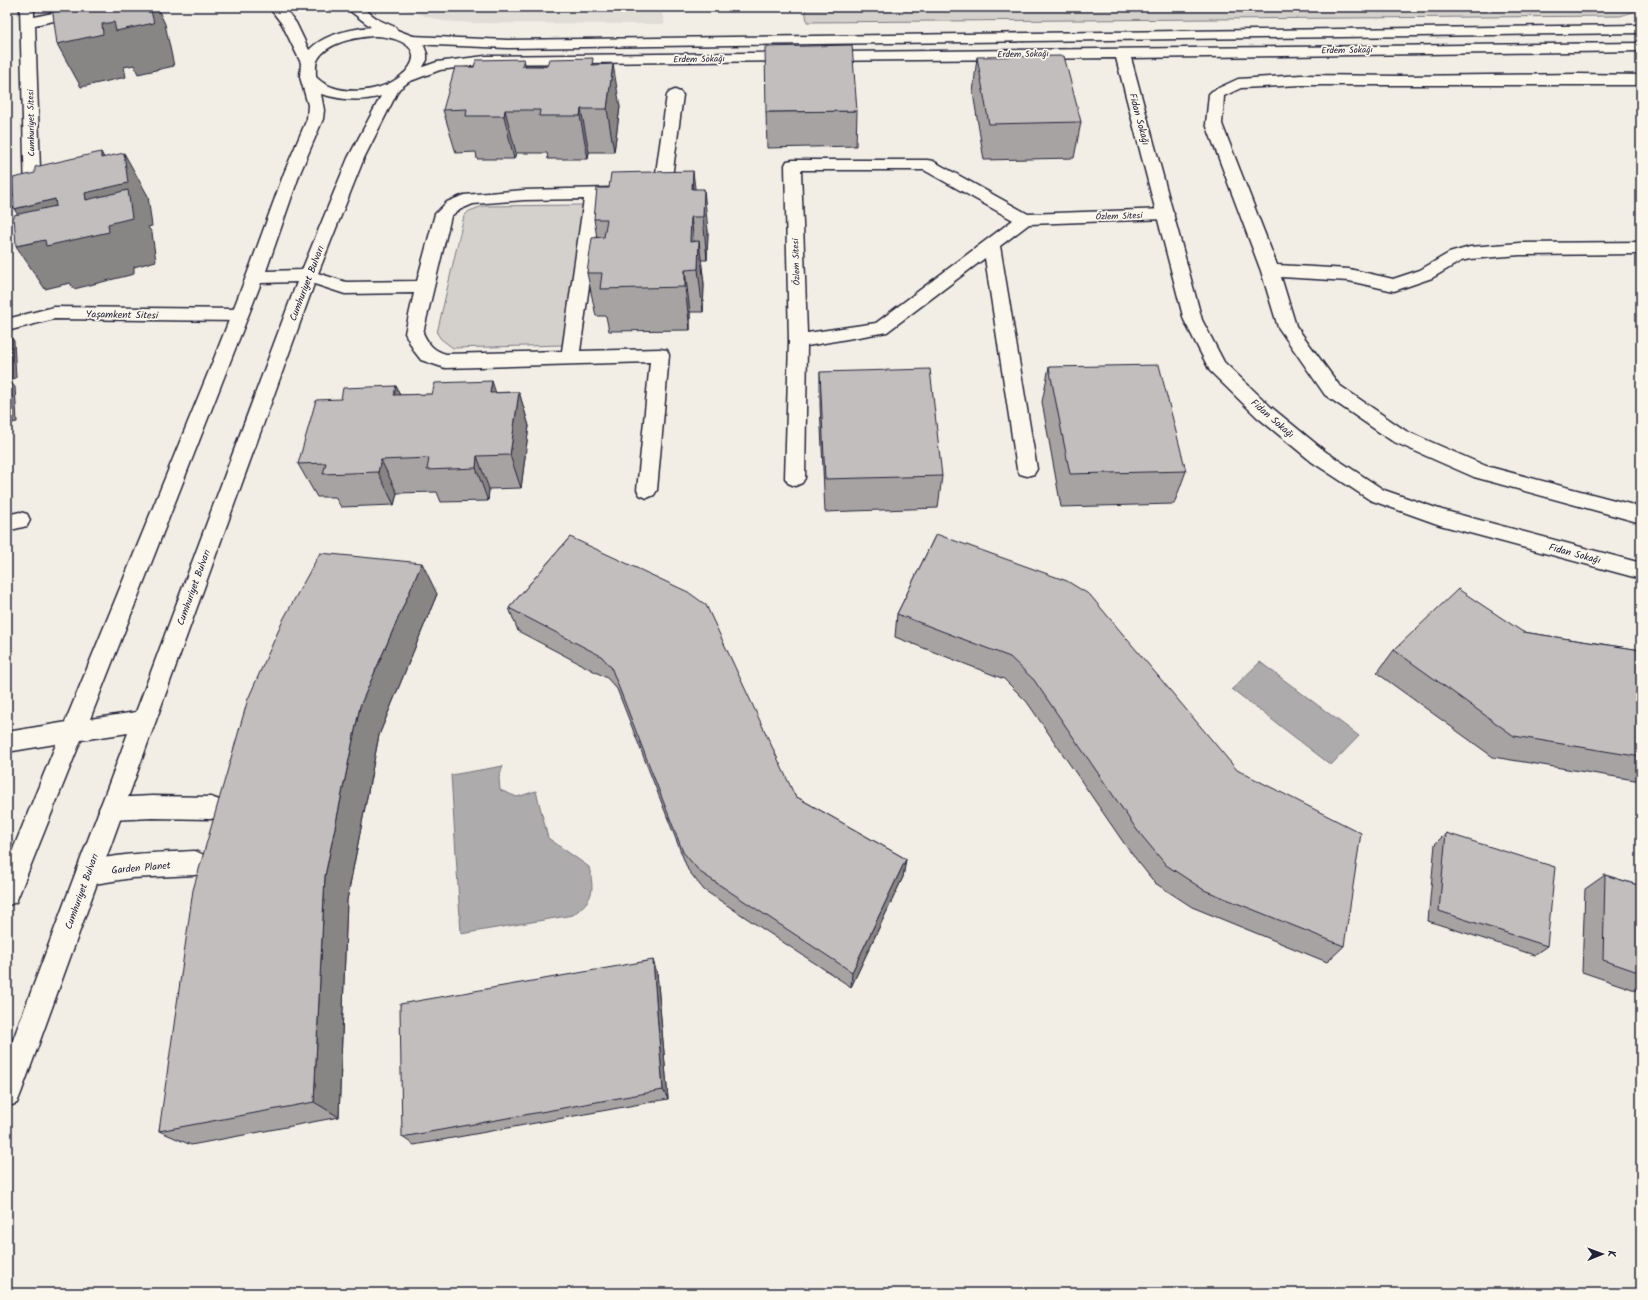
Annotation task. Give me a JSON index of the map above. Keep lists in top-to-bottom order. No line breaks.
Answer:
{"streets":{"street":["Erdem Sokağı","Fidan Sokağı","Cumhuriyet Sitesi","Özlem Sitesi","Cumhuriyet Bulvarı","Yaşamkent Sitesi","Garden Planet"]},"crossings":[["Erdem Sokağı","Fidan Sokağı"],["Erdem Sokağı","Cumhuriyet Bulvarı"],["Fidan Sokağı","Özlem Sitesi"],["Cumhuriyet Bulvarı","Garden Planet"]],"north":"right"}
